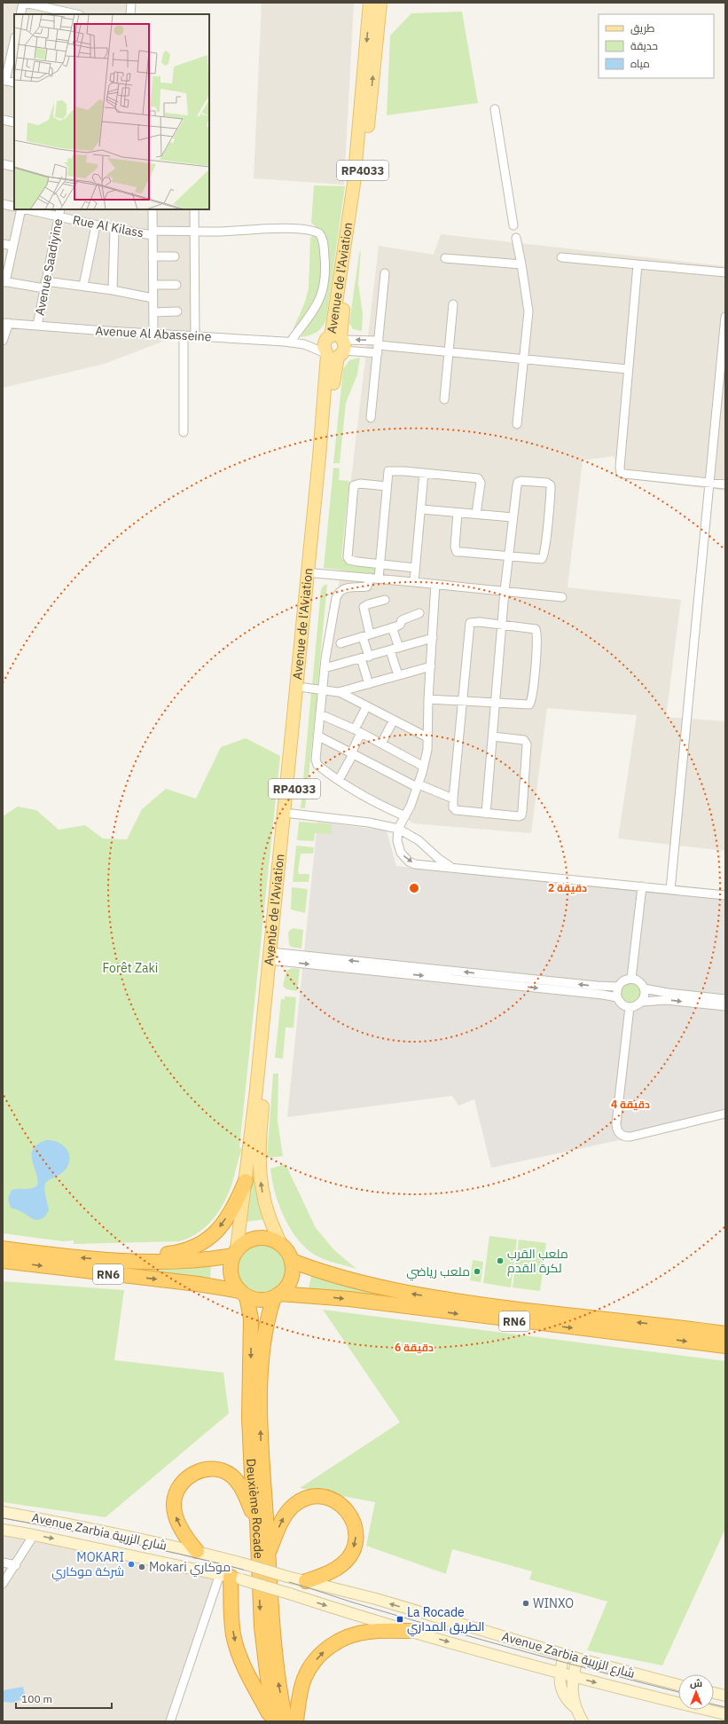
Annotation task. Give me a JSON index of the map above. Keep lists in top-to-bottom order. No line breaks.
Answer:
{"streets":{"highway":["RN6","Deuxième Rocade"],"main road":["RP4033","Avenue de l'Aviation","Avenue Zarbia شارع الزربية"],"street":["Rue Al Kilass","Avenue Saadiyine","Avenue Al Abasseine"]},"crossings":[["Rue Al Kilass","Avenue Saadiyine"],["Rue Al Kilass","Avenue Al Abasseine"],["Avenue Saadiyine","Avenue Al Abasseine"],["Avenue de l'Aviation","Avenue Al Abasseine"],["Avenue de l'Aviation","RN6"],["Avenue de l'Aviation","Deuxième Rocade"],["RN6","Deuxième Rocade"]],"parks":["Forêt Zaki"],"places":{"other":["ملعب القرب لكرة القدم","ملعب رياضي","MOKARI شركة موكاري","Mokari موكاري","WINXO"],"transit":["La Rocade الطريق المداري"]},"legend":["طريق","حديقة","مياه"],"scale_bar":"100 m","north":"top","rings":["2 دقيقة","4 دقيقة","6 دقيقة"]}
